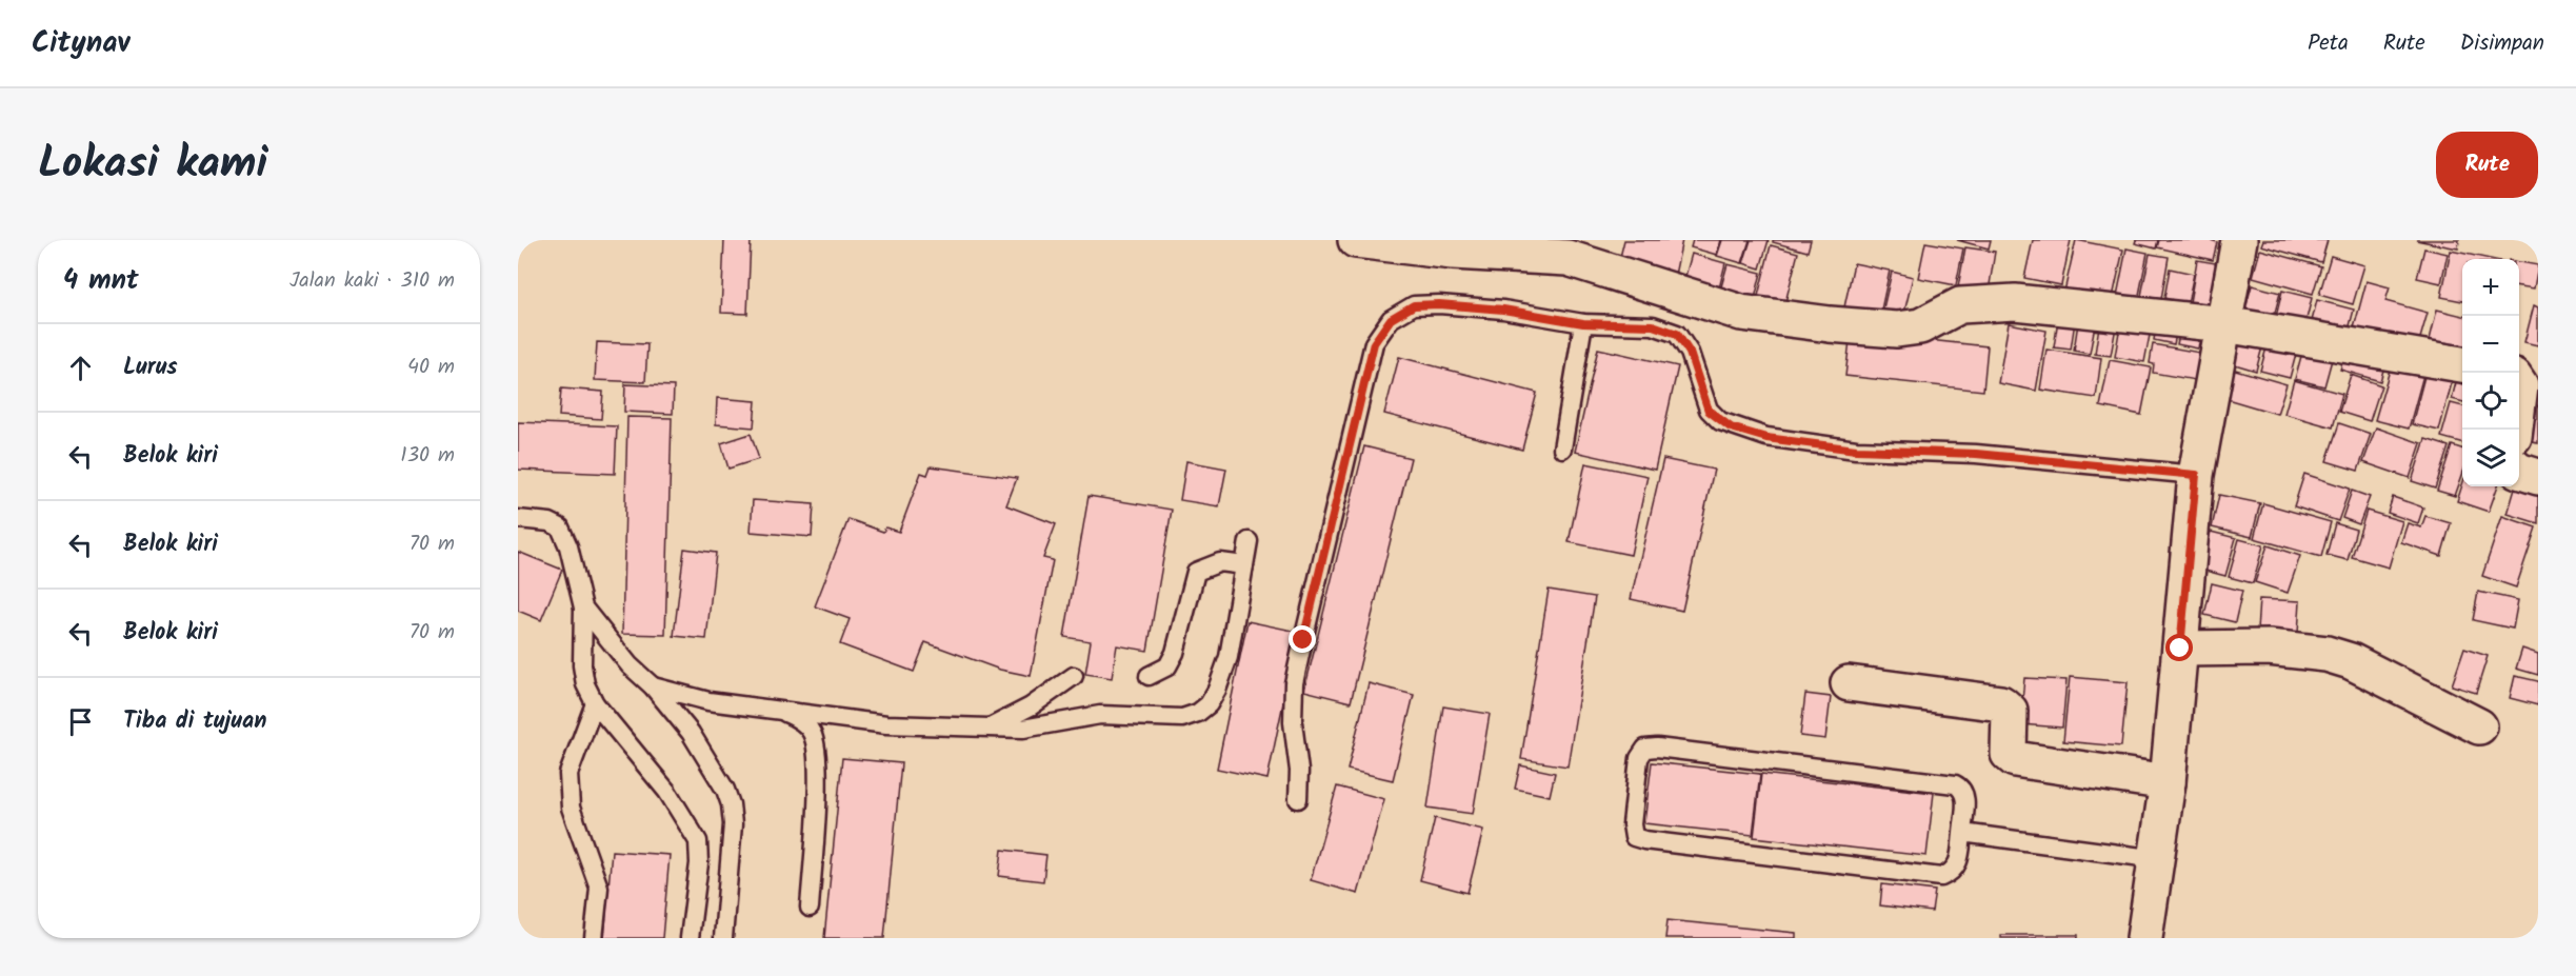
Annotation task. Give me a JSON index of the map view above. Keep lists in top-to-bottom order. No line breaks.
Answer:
{"page":{"header":"Citynav","nav":["Peta","Rute","Disimpan"],"title":"Lokasi kami","buttons":"Rute","heading":["4 mnt","Jalan kaki · 310 m"],"map_buttons":["+","−"],"list":[["Lurus","40 m"],["Belok kiri","130 m"],["Belok kiri","70 m"],["Belok kiri","70 m"],"Tiba di tujuan"]}}
